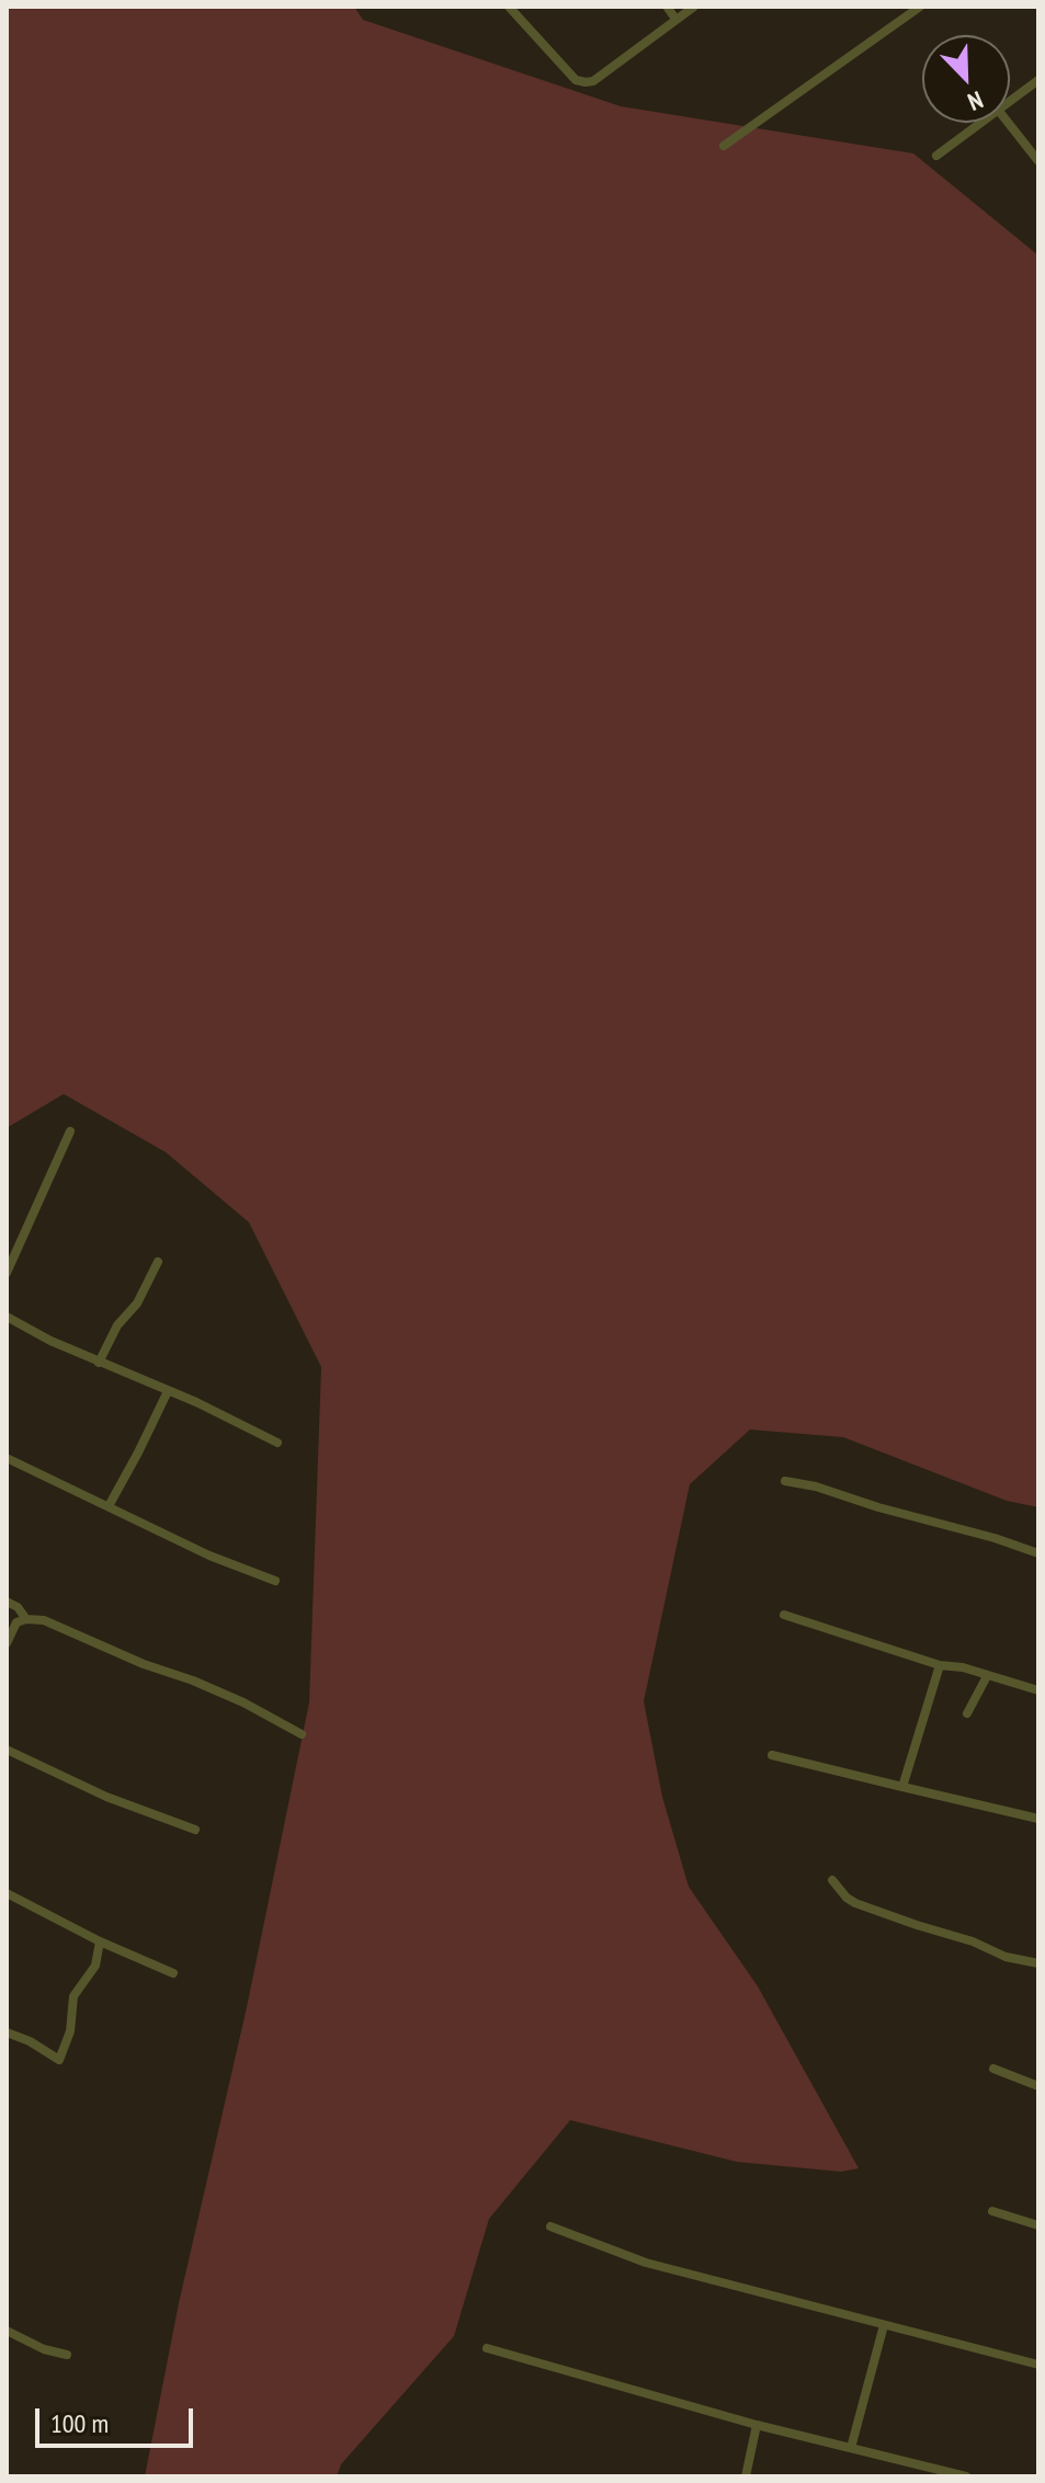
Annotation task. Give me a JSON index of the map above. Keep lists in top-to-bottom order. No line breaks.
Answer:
{"scale_bar":"100 m","north":"bottom right"}
